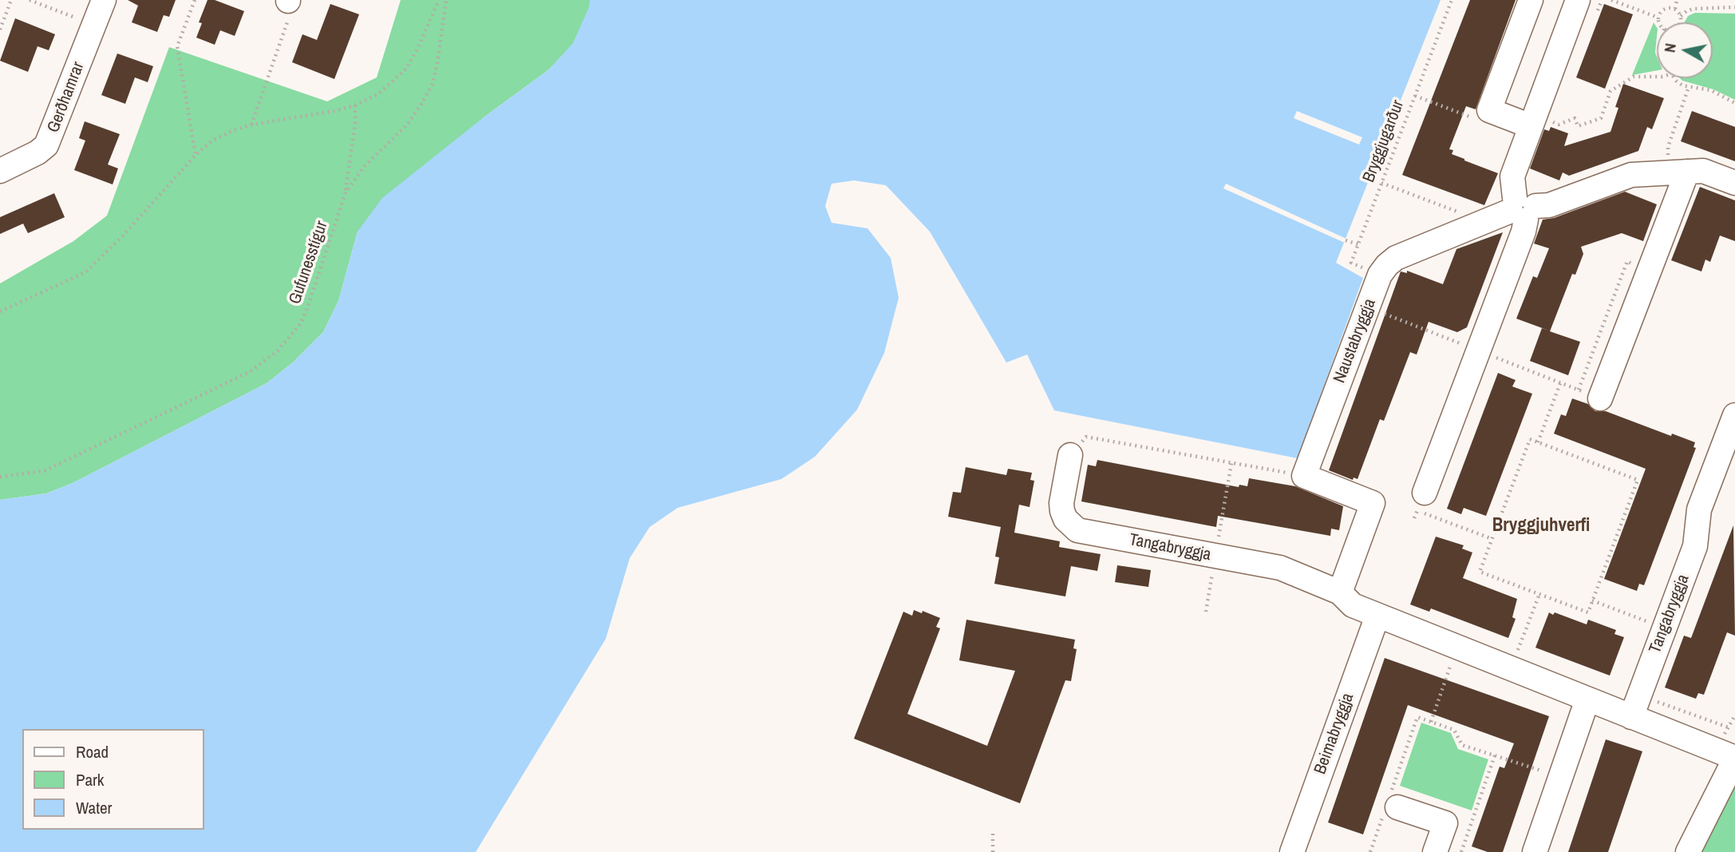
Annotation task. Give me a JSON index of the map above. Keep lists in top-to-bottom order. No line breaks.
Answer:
{"streets":{"street":["Gerðhamrar","Naustabryggja","Tangabryggja","Beimabryggja"],"path":["Bryggjugarður","Gufunesstígur"]},"crossings":[["Bryggjugarður","Naustabryggja"],["Tangabryggja","Beimabryggja"]],"districts":["Bryggjuhverfi"],"legend":["Road","Park","Water"],"north":"left"}
